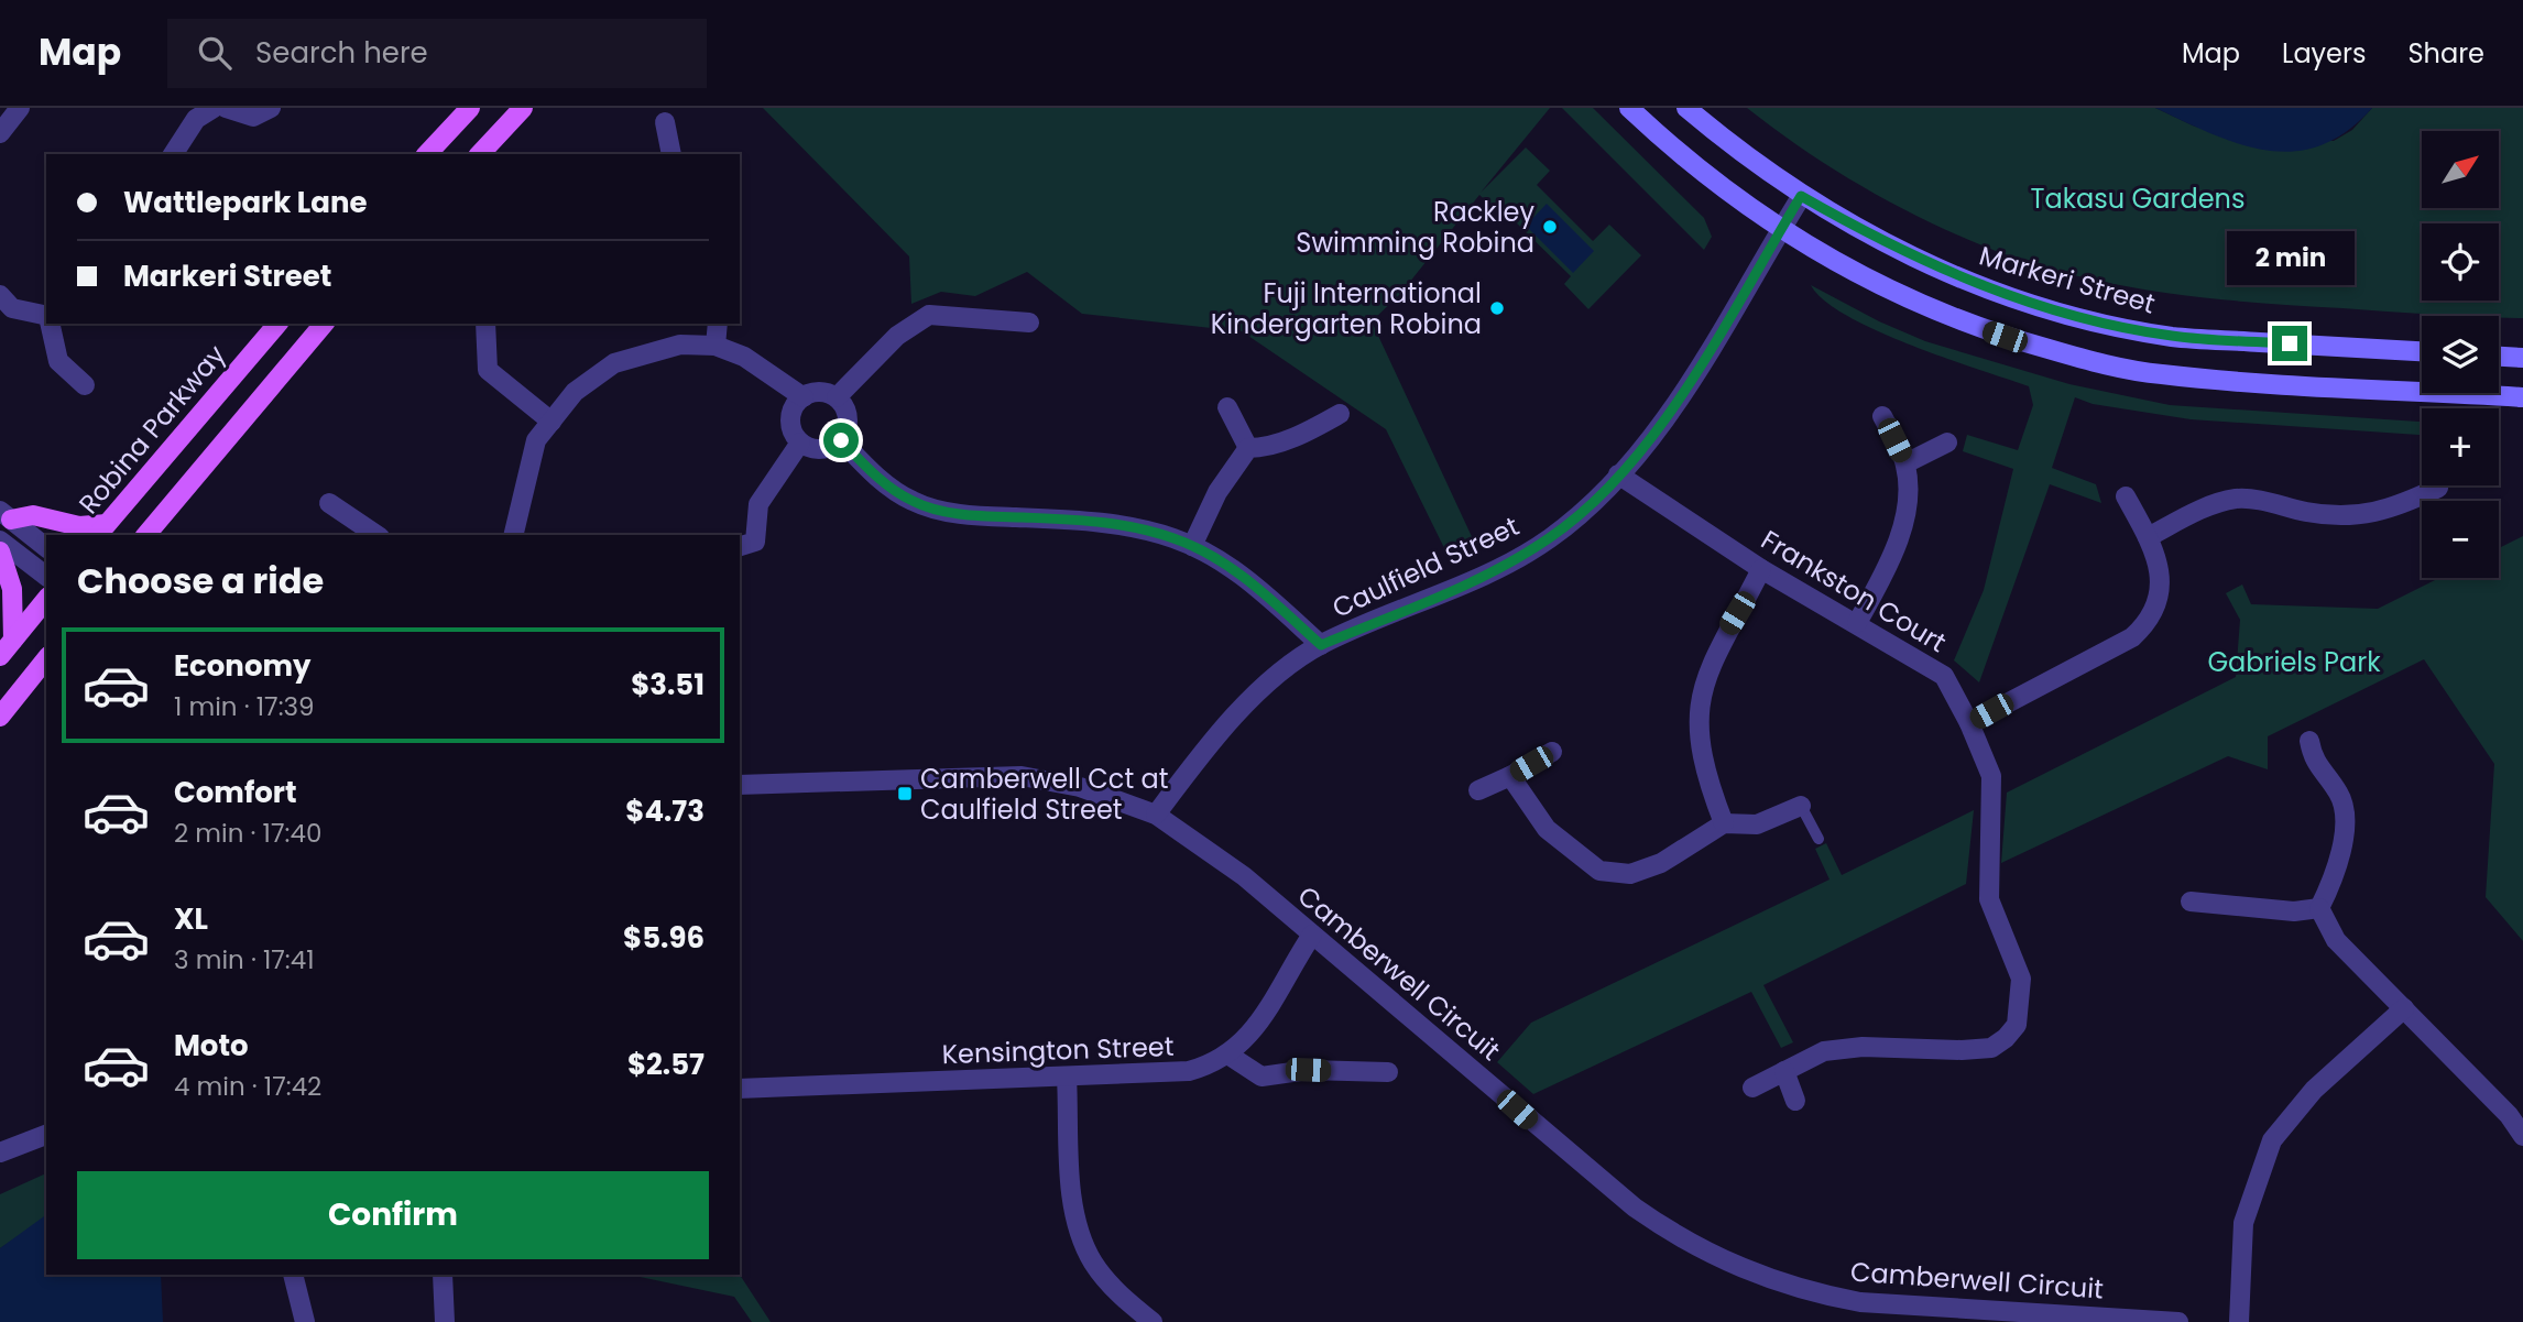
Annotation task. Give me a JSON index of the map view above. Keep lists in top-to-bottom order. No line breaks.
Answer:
{"streets":{"main road":["Markeri Street","Robina Parkway"],"street":["Caulfield Street","Frankston Court","Camberwell Circuit","Kensington Street"]},"crossings":[["Markeri Street","Caulfield Street"],["Caulfield Street","Frankston Court"],["Caulfield Street","Camberwell Circuit"],["Camberwell Circuit","Kensington Street"]],"parks":["Takasu Gardens","Gabriels Park"],"places":{"other":["Rackley Swimming Robina","Fuji International Kindergarten Robina"],"transit":["Camberwell Cct at Caulfield Street"]},"north":"top right","page":{"header":"Map","search":"Search here","nav":["Map","Layers","Share"],"map_buttons":["+","−"],"banner":["Wattlepark Lane","Markeri Street"],"bubble":"2 min","heading":"Choose a ride","list":[{"name":"Economy","note":"1 min · 17:39","value":"$3.51"},{"name":"Comfort","note":"2 min · 17:40","value":"$4.73"},{"name":"XL","note":"3 min · 17:41","value":"$5.96"},{"name":"Moto","note":"4 min · 17:42","value":"$2.57"}],"buttons":"Confirm"}}
